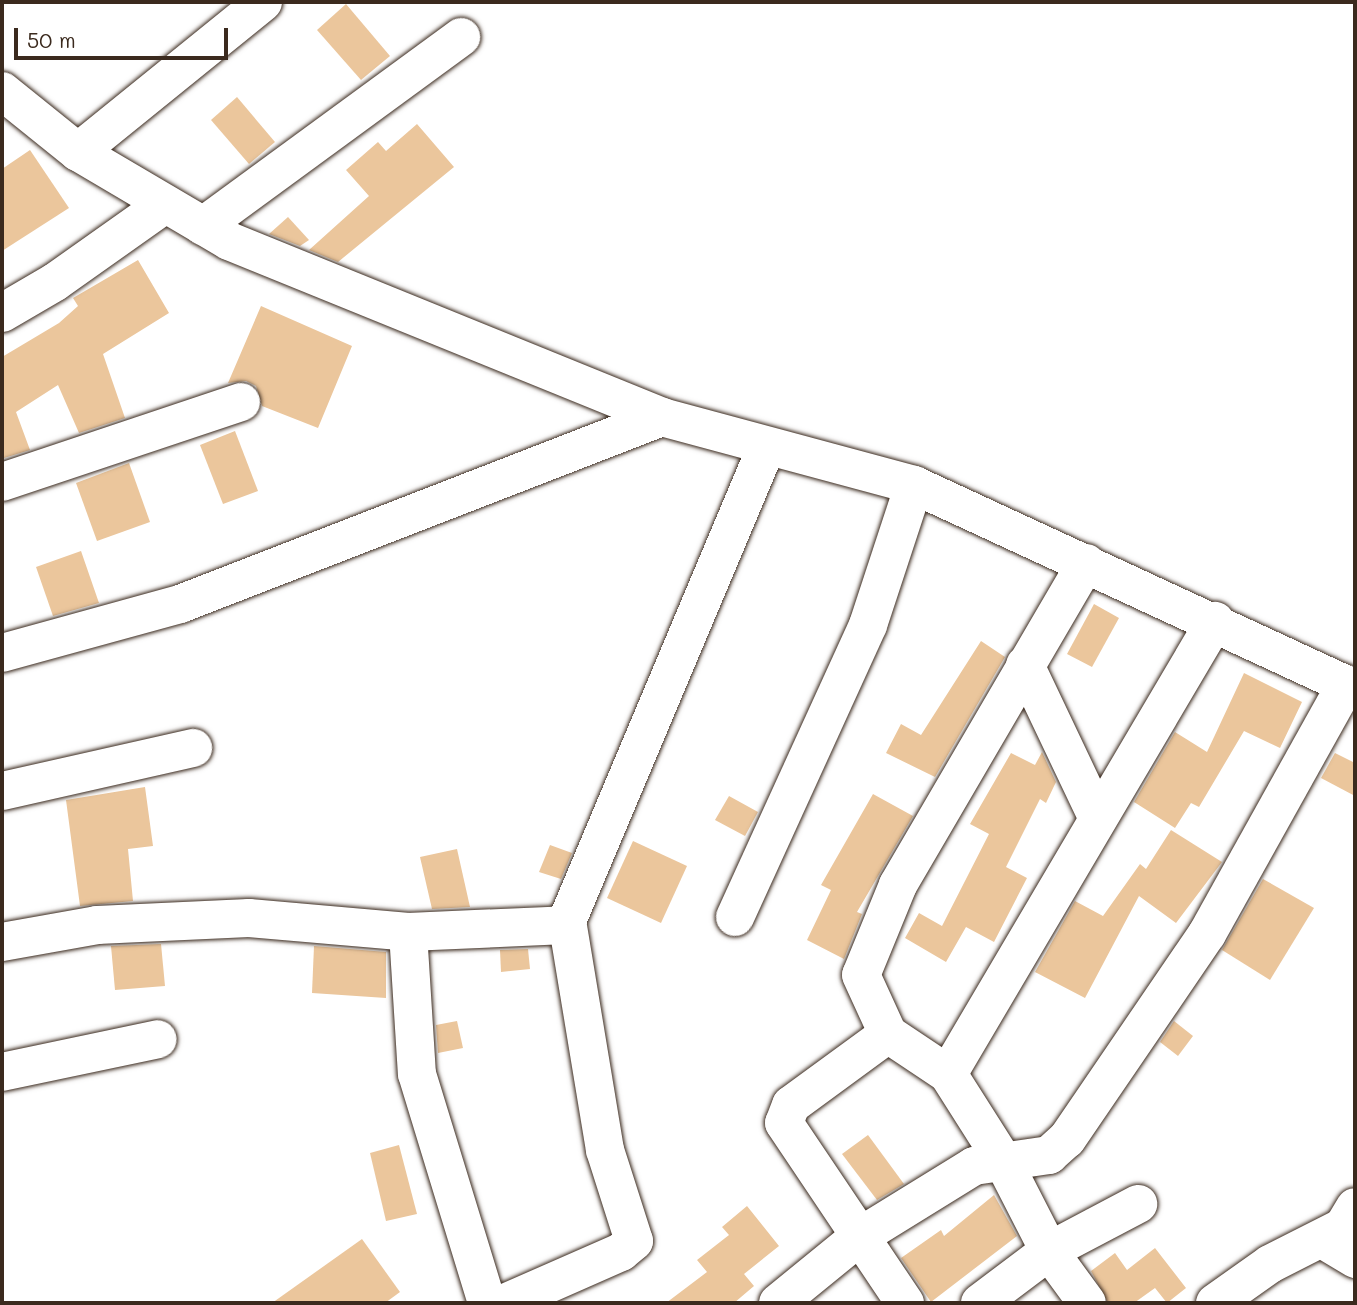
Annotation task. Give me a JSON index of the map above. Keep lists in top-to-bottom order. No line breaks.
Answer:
{"scale_bar":"50 m"}
